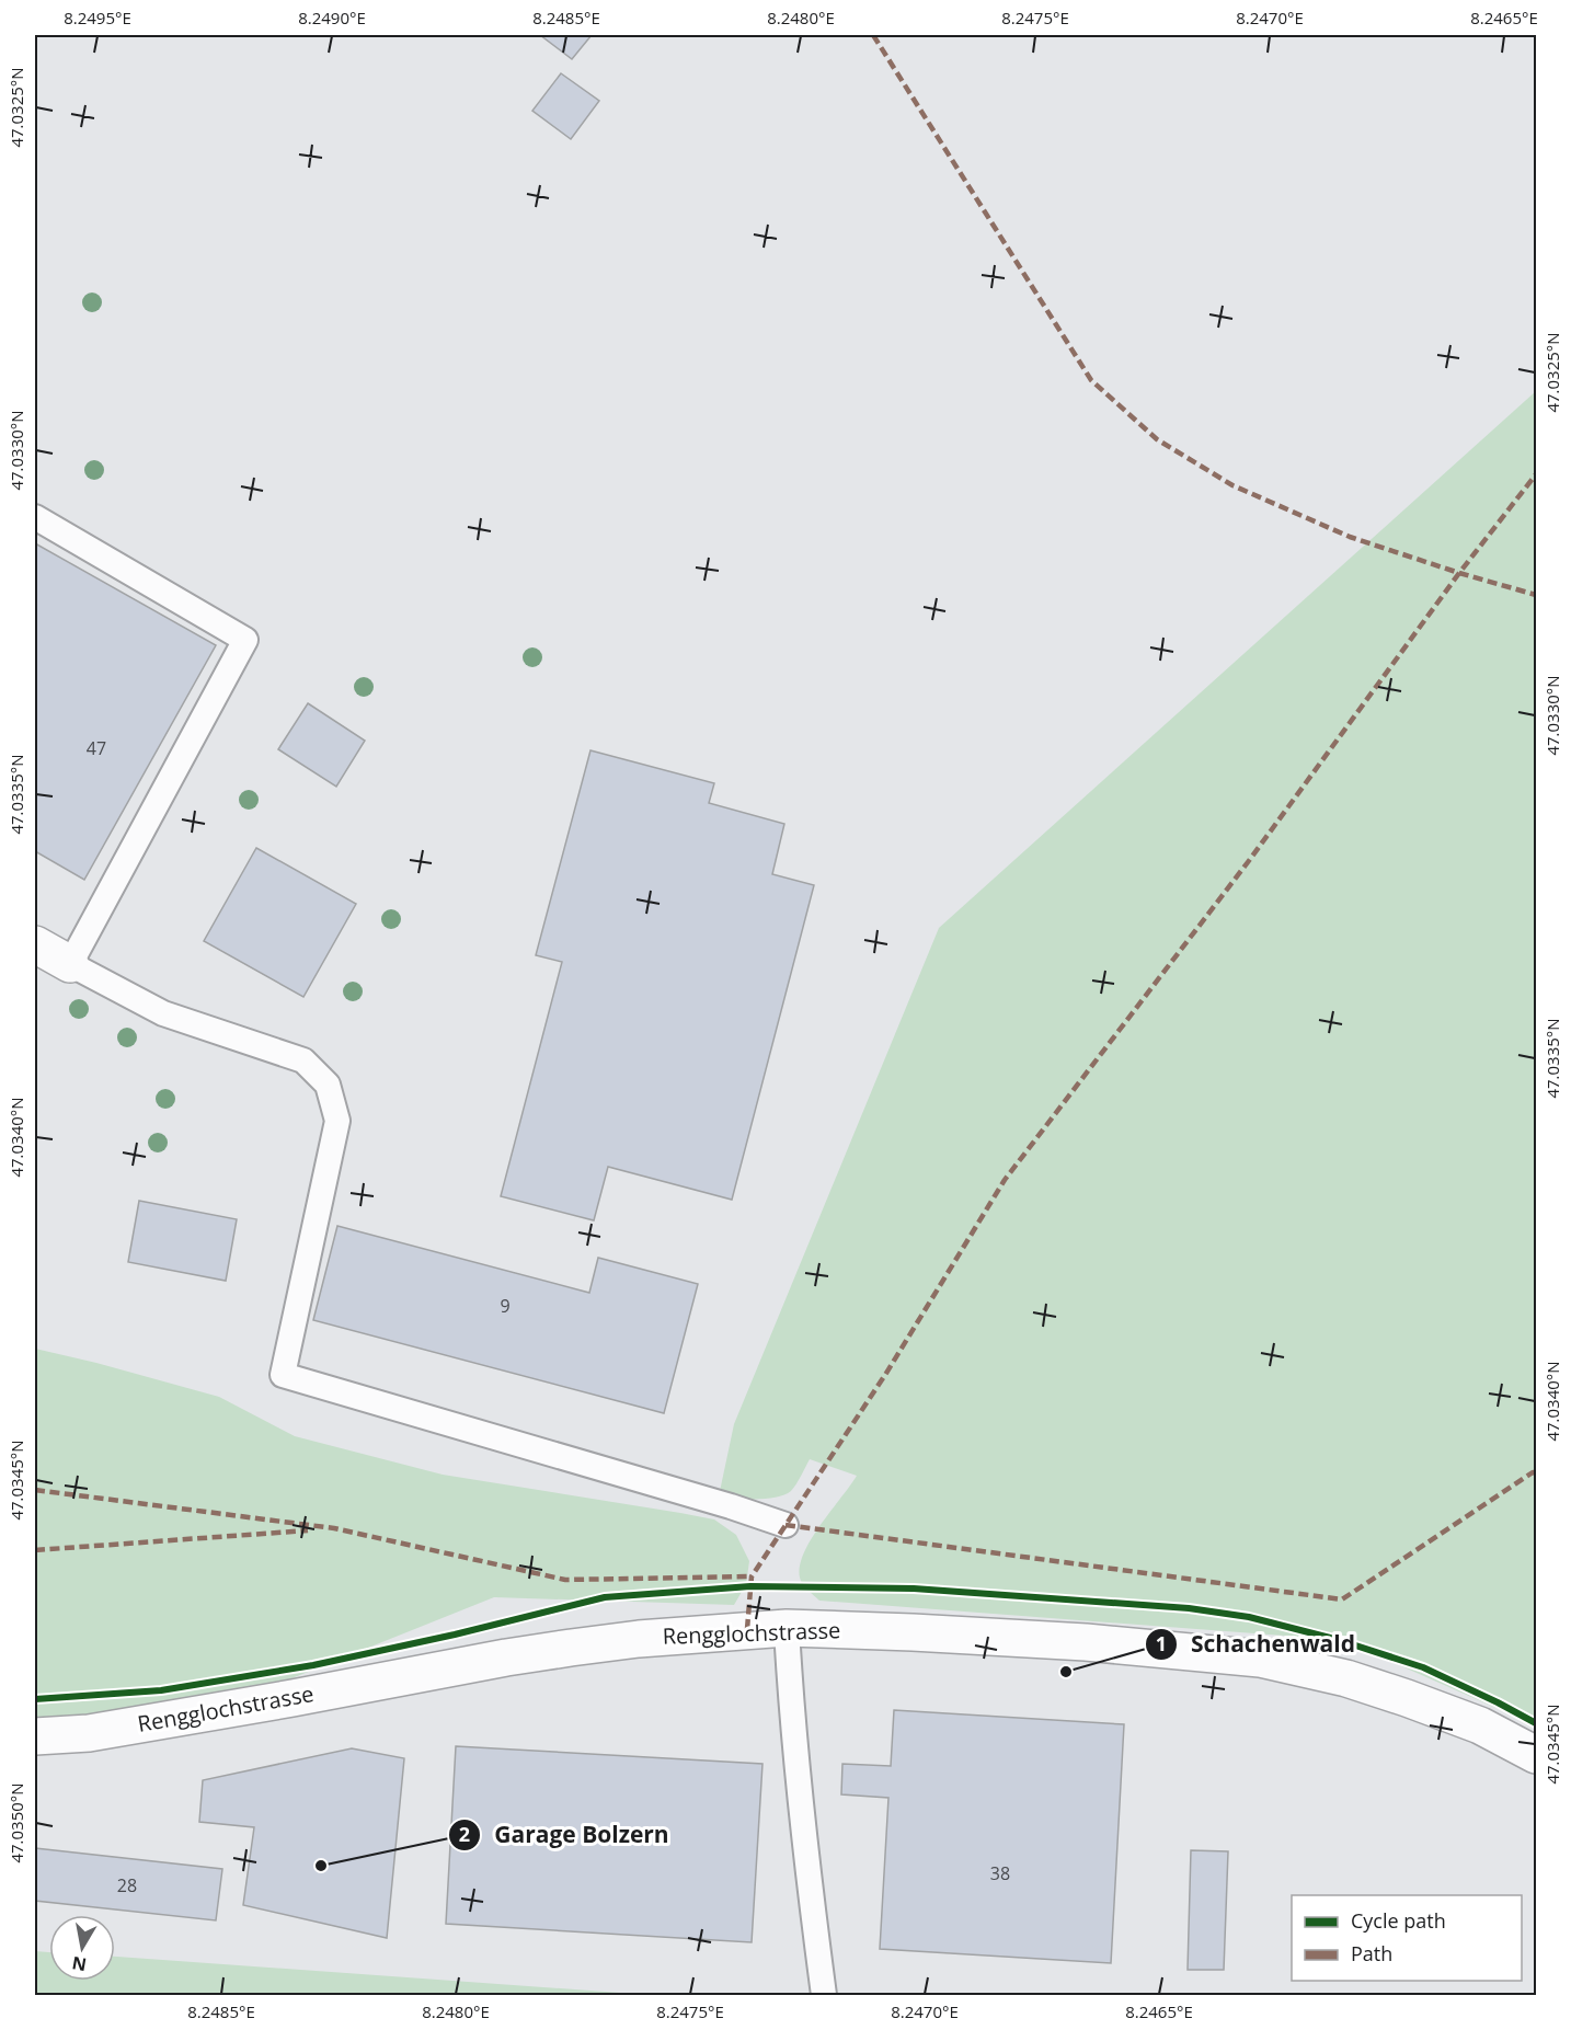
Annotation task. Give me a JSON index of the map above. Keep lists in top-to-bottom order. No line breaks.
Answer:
{"streets":{"main road":["Rengglochstrasse"]},"places":["Schachenwald","Garage Bolzern"],"house_numbers":["47","9","38","28"],"legend":["Cycle path","Path"],"north":"bottom","coordinates":["8.2495°E","8.2490°E","8.2485°E","8.2480°E","8.2475°E","8.2470°E","8.2465°E","47.0325°N","47.0330°N","47.0335°N","47.0340°N","47.0345°N","47.0350°N"]}
